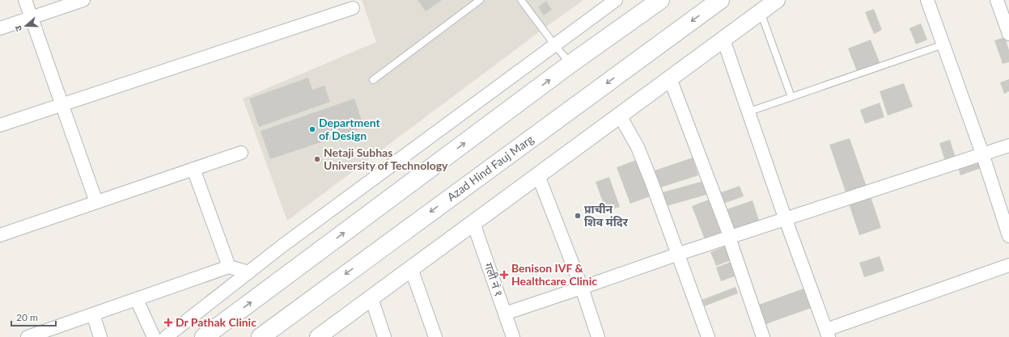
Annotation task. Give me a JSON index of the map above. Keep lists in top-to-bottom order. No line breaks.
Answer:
{"streets":{"main road":["Azad Hind Fauj Marg"],"street":["गली नं १"]},"places":{"other":["Department of Design","Netaji Subhas University of Technology","प्राचीन शिव मंदिर"],"health":["Benison IVF & Healthcare Clinic","Dr Pathak Clinic"]},"scale_bar":"20 m","north":"left"}
